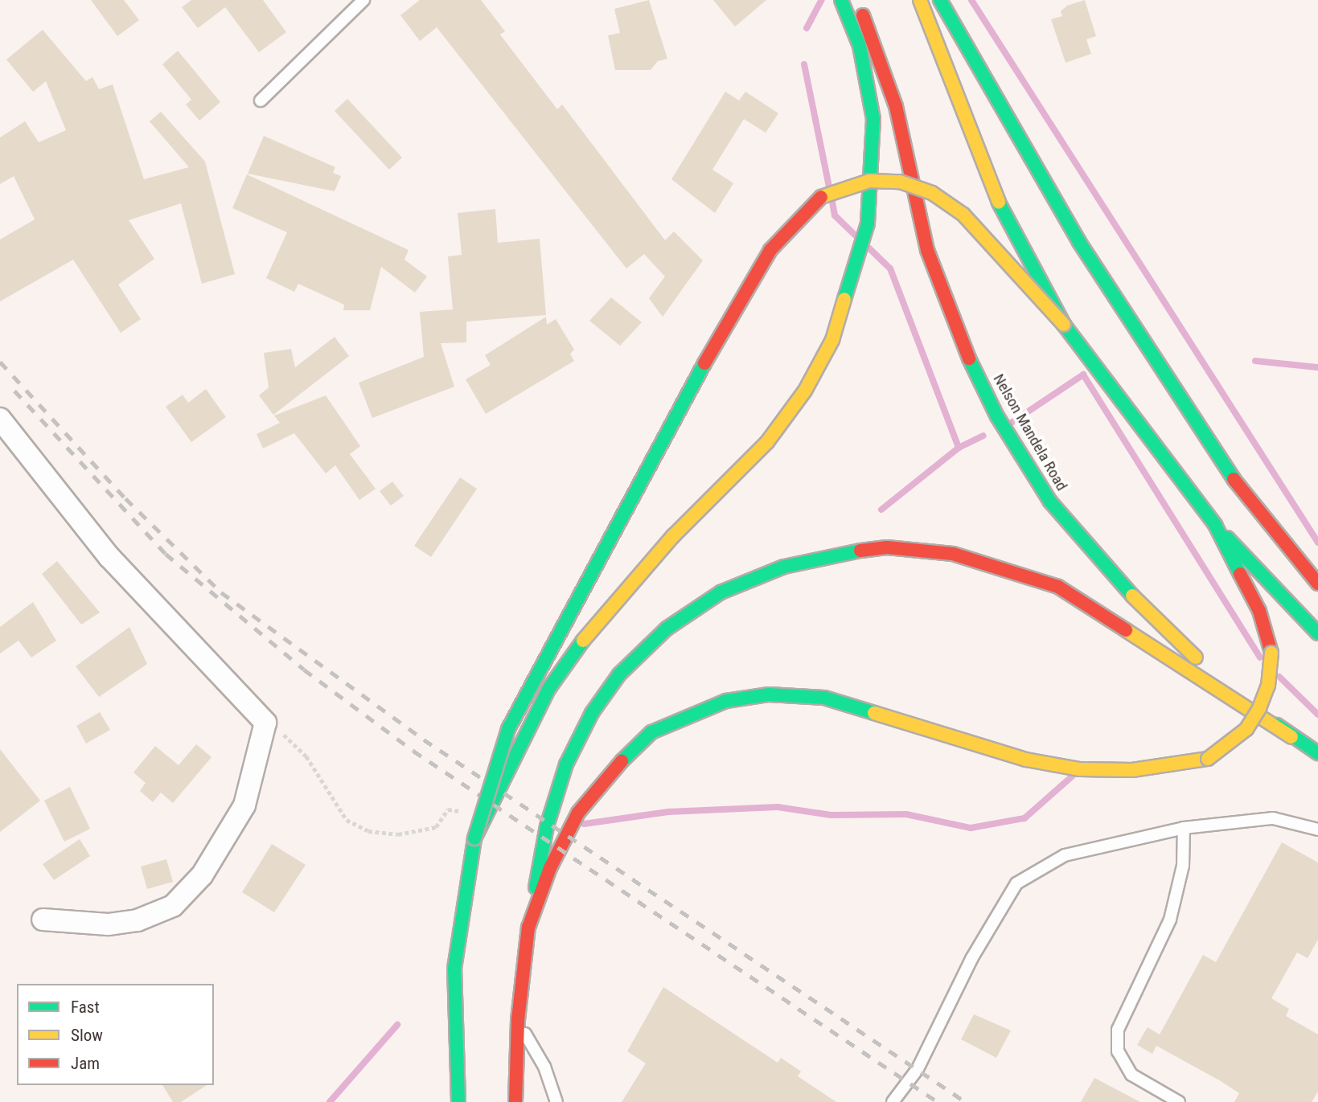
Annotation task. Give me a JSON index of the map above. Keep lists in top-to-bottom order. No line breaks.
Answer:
{"streets":{"main road":["Nelson Mandela Road"]},"legend":["Fast","Slow","Jam"]}
